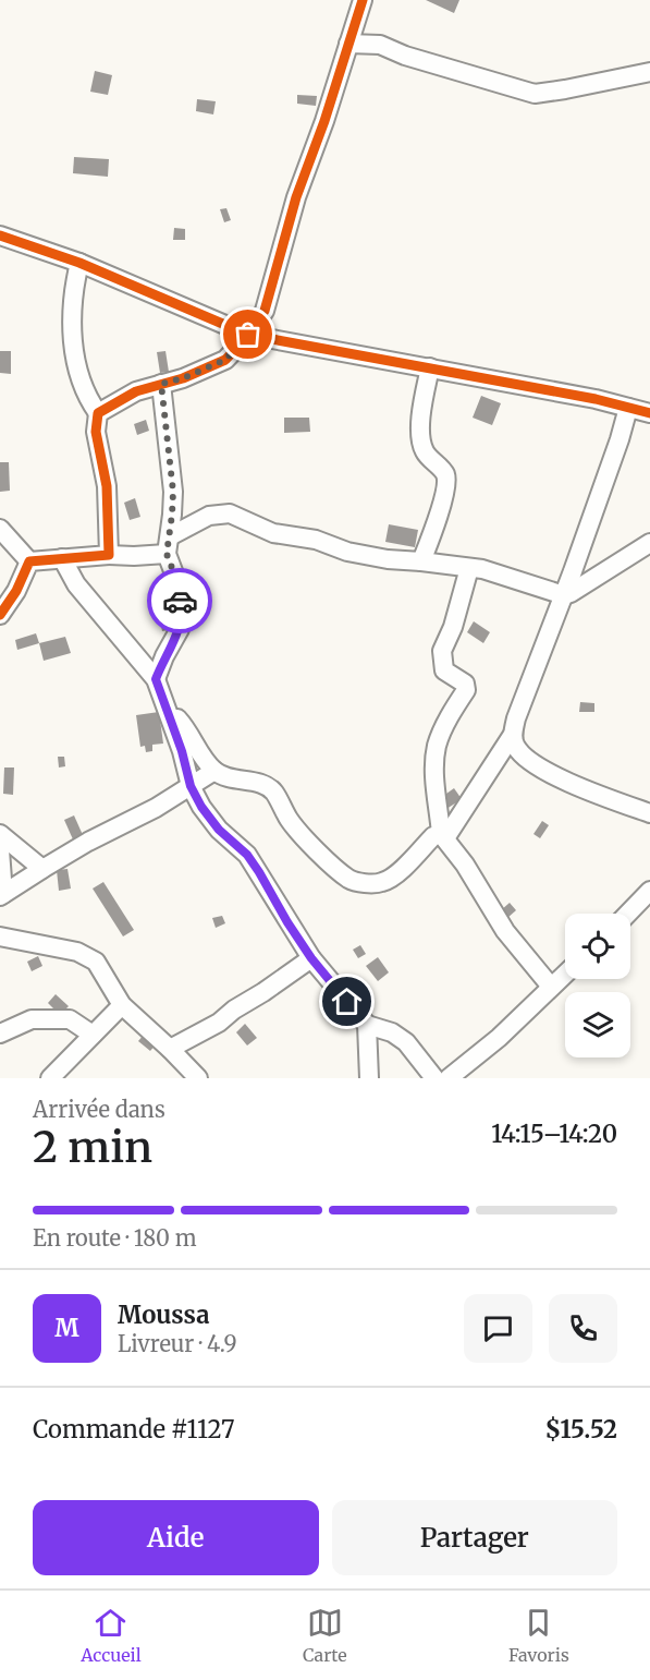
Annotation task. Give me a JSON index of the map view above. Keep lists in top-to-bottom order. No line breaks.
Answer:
{"page":{"heading":["2 min","Arrivée dans","14:15–14:20"],"panel":["Moussa","Livreur · 4.9","Commande #1127","$15.52"],"bar":"En route · 180 m","round":"M","buttons":["Aide","Partager"],"tabs":["Accueil","Carte","Favoris"]}}
